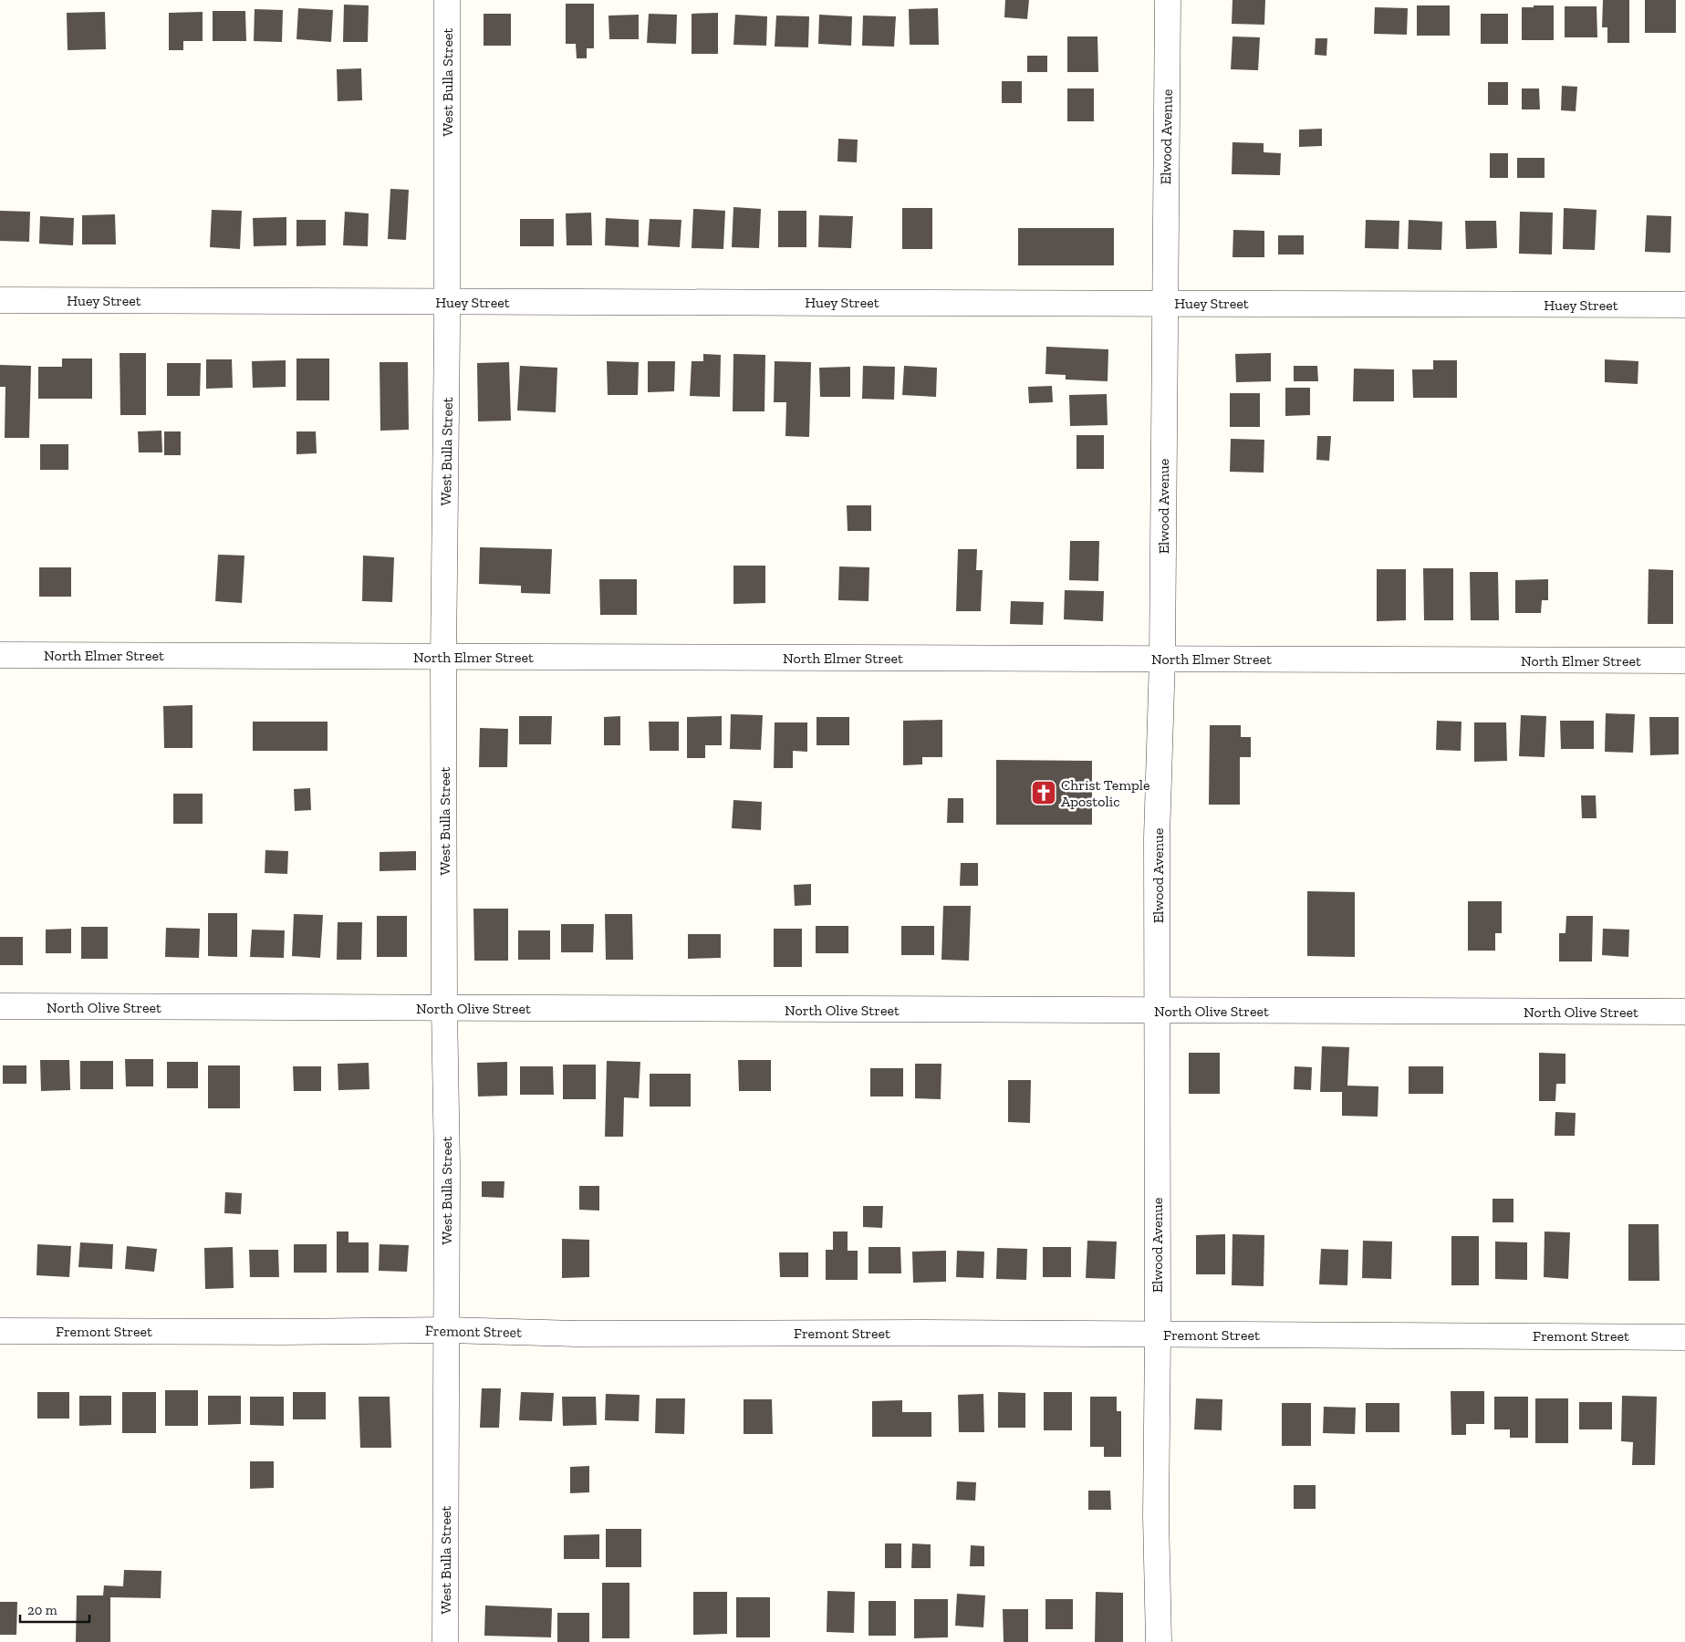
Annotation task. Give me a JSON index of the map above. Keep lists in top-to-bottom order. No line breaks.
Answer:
{"streets":{"street":["West Bulla Street","Elwood Avenue","Huey Street","North Elmer Street","North Olive Street","Fremont Street"]},"crossings":[["West Bulla Street","Huey Street"],["West Bulla Street","North Elmer Street"],["West Bulla Street","North Olive Street"],["West Bulla Street","Fremont Street"],["Elwood Avenue","Huey Street"],["Elwood Avenue","North Elmer Street"],["Elwood Avenue","North Olive Street"],["Elwood Avenue","Fremont Street"]],"places":{"church":["Christ Temple Apostolic"]},"scale_bar":"20 m"}
